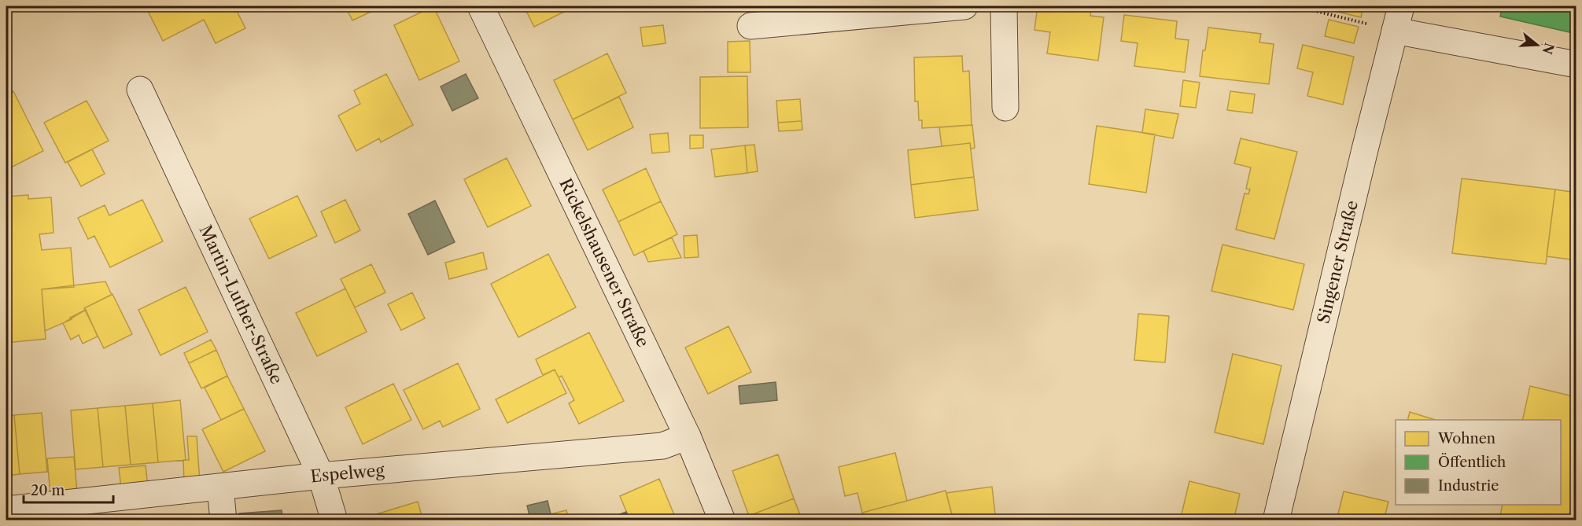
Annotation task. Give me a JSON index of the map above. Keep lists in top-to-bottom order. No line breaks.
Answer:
{"streets":{"street":["Rickelshausener Straße","Singener Straße","Martin-Luther-Straße","Espelweg"]},"crossings":[["Rickelshausener Straße","Espelweg"],["Martin-Luther-Straße","Espelweg"]],"legend":["Wohnen","Öffentlich","Industrie"],"scale_bar":"20 m","north":"right"}
